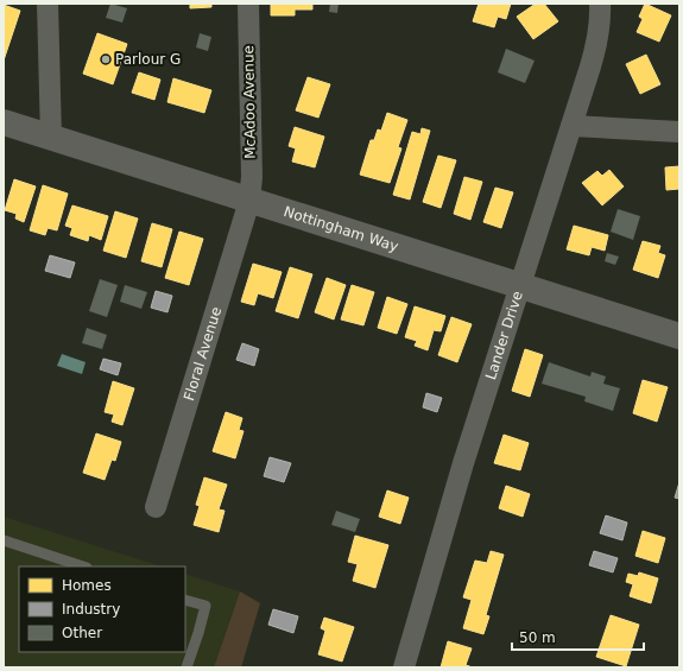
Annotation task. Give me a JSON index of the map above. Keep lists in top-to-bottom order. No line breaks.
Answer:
{"streets":{"street":["McAdoo Avenue","Nottingham Way","Lander Drive","Floral Avenue"]},"crossings":[["McAdoo Avenue","Nottingham Way"],["McAdoo Avenue","Floral Avenue"],["Nottingham Way","Lander Drive"],["Nottingham Way","Floral Avenue"]],"places":["Parlour G"],"legend":["Homes","Industry","Other"],"scale_bar":"50 m"}
